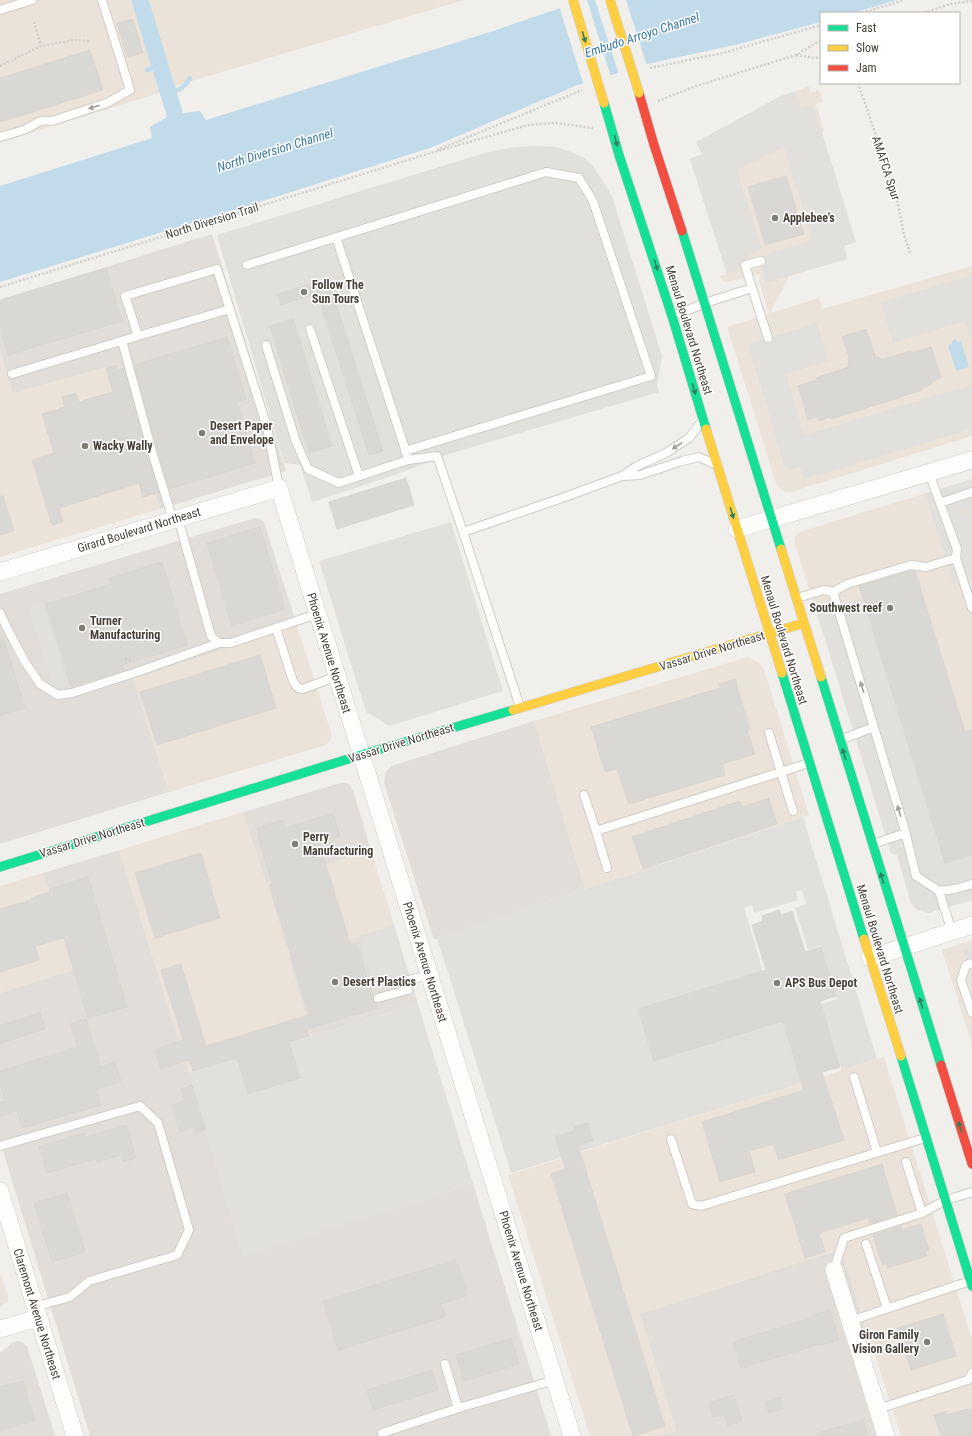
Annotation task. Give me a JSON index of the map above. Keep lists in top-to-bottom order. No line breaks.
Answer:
{"streets":{"main road":["Menaul Boulevard Northeast","Vassar Drive Northeast"],"street":["Girard Boulevard Northeast","Phoenix Avenue Northeast","Claremont Avenue Northeast"],"path":["AMAFCA Spur","North Diversion Trail"]},"crossings":[["Menaul Boulevard Northeast","Vassar Drive Northeast"],["Girard Boulevard Northeast","Phoenix Avenue Northeast"],["Vassar Drive Northeast","Phoenix Avenue Northeast"]],"water":["Embudo Arroyo Channel","North Diversion Channel"],"places":["Applebee's","Follow The Sun Tours","Desert Paper and Envelope","Wacky Wally","Southwest reef","Turner Manufacturing","Perry Manufacturing","Desert Plastics","APS Bus Depot","Giron Family Vision Gallery"],"legend":["Fast","Slow","Jam"]}
